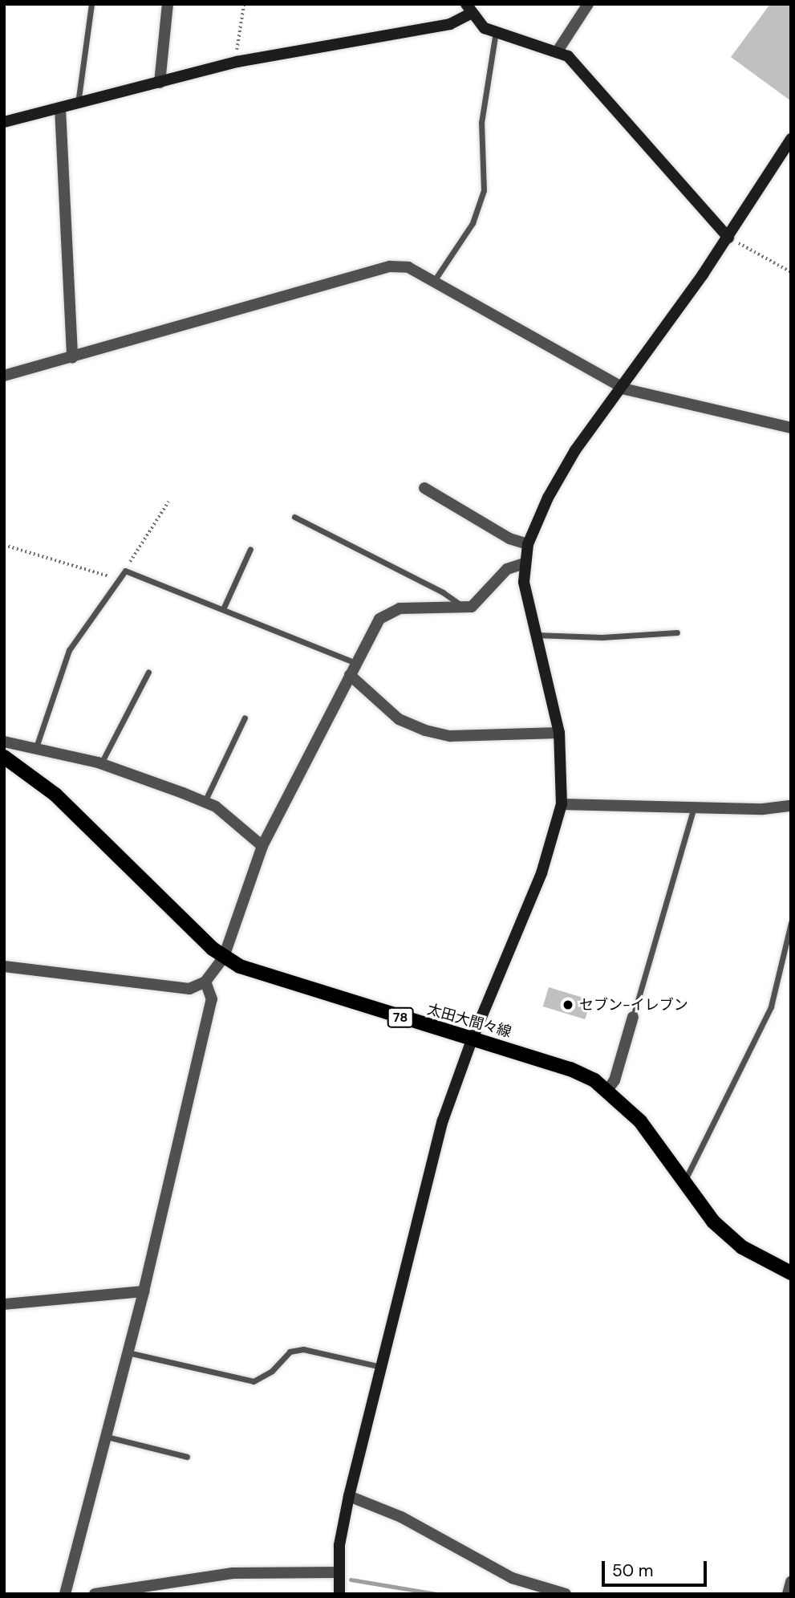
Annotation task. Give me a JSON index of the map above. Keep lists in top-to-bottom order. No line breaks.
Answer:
{"streets":{"main road":["78","太田大間々線"]},"places":["セブン-イレブン"],"scale_bar":"50 m"}
